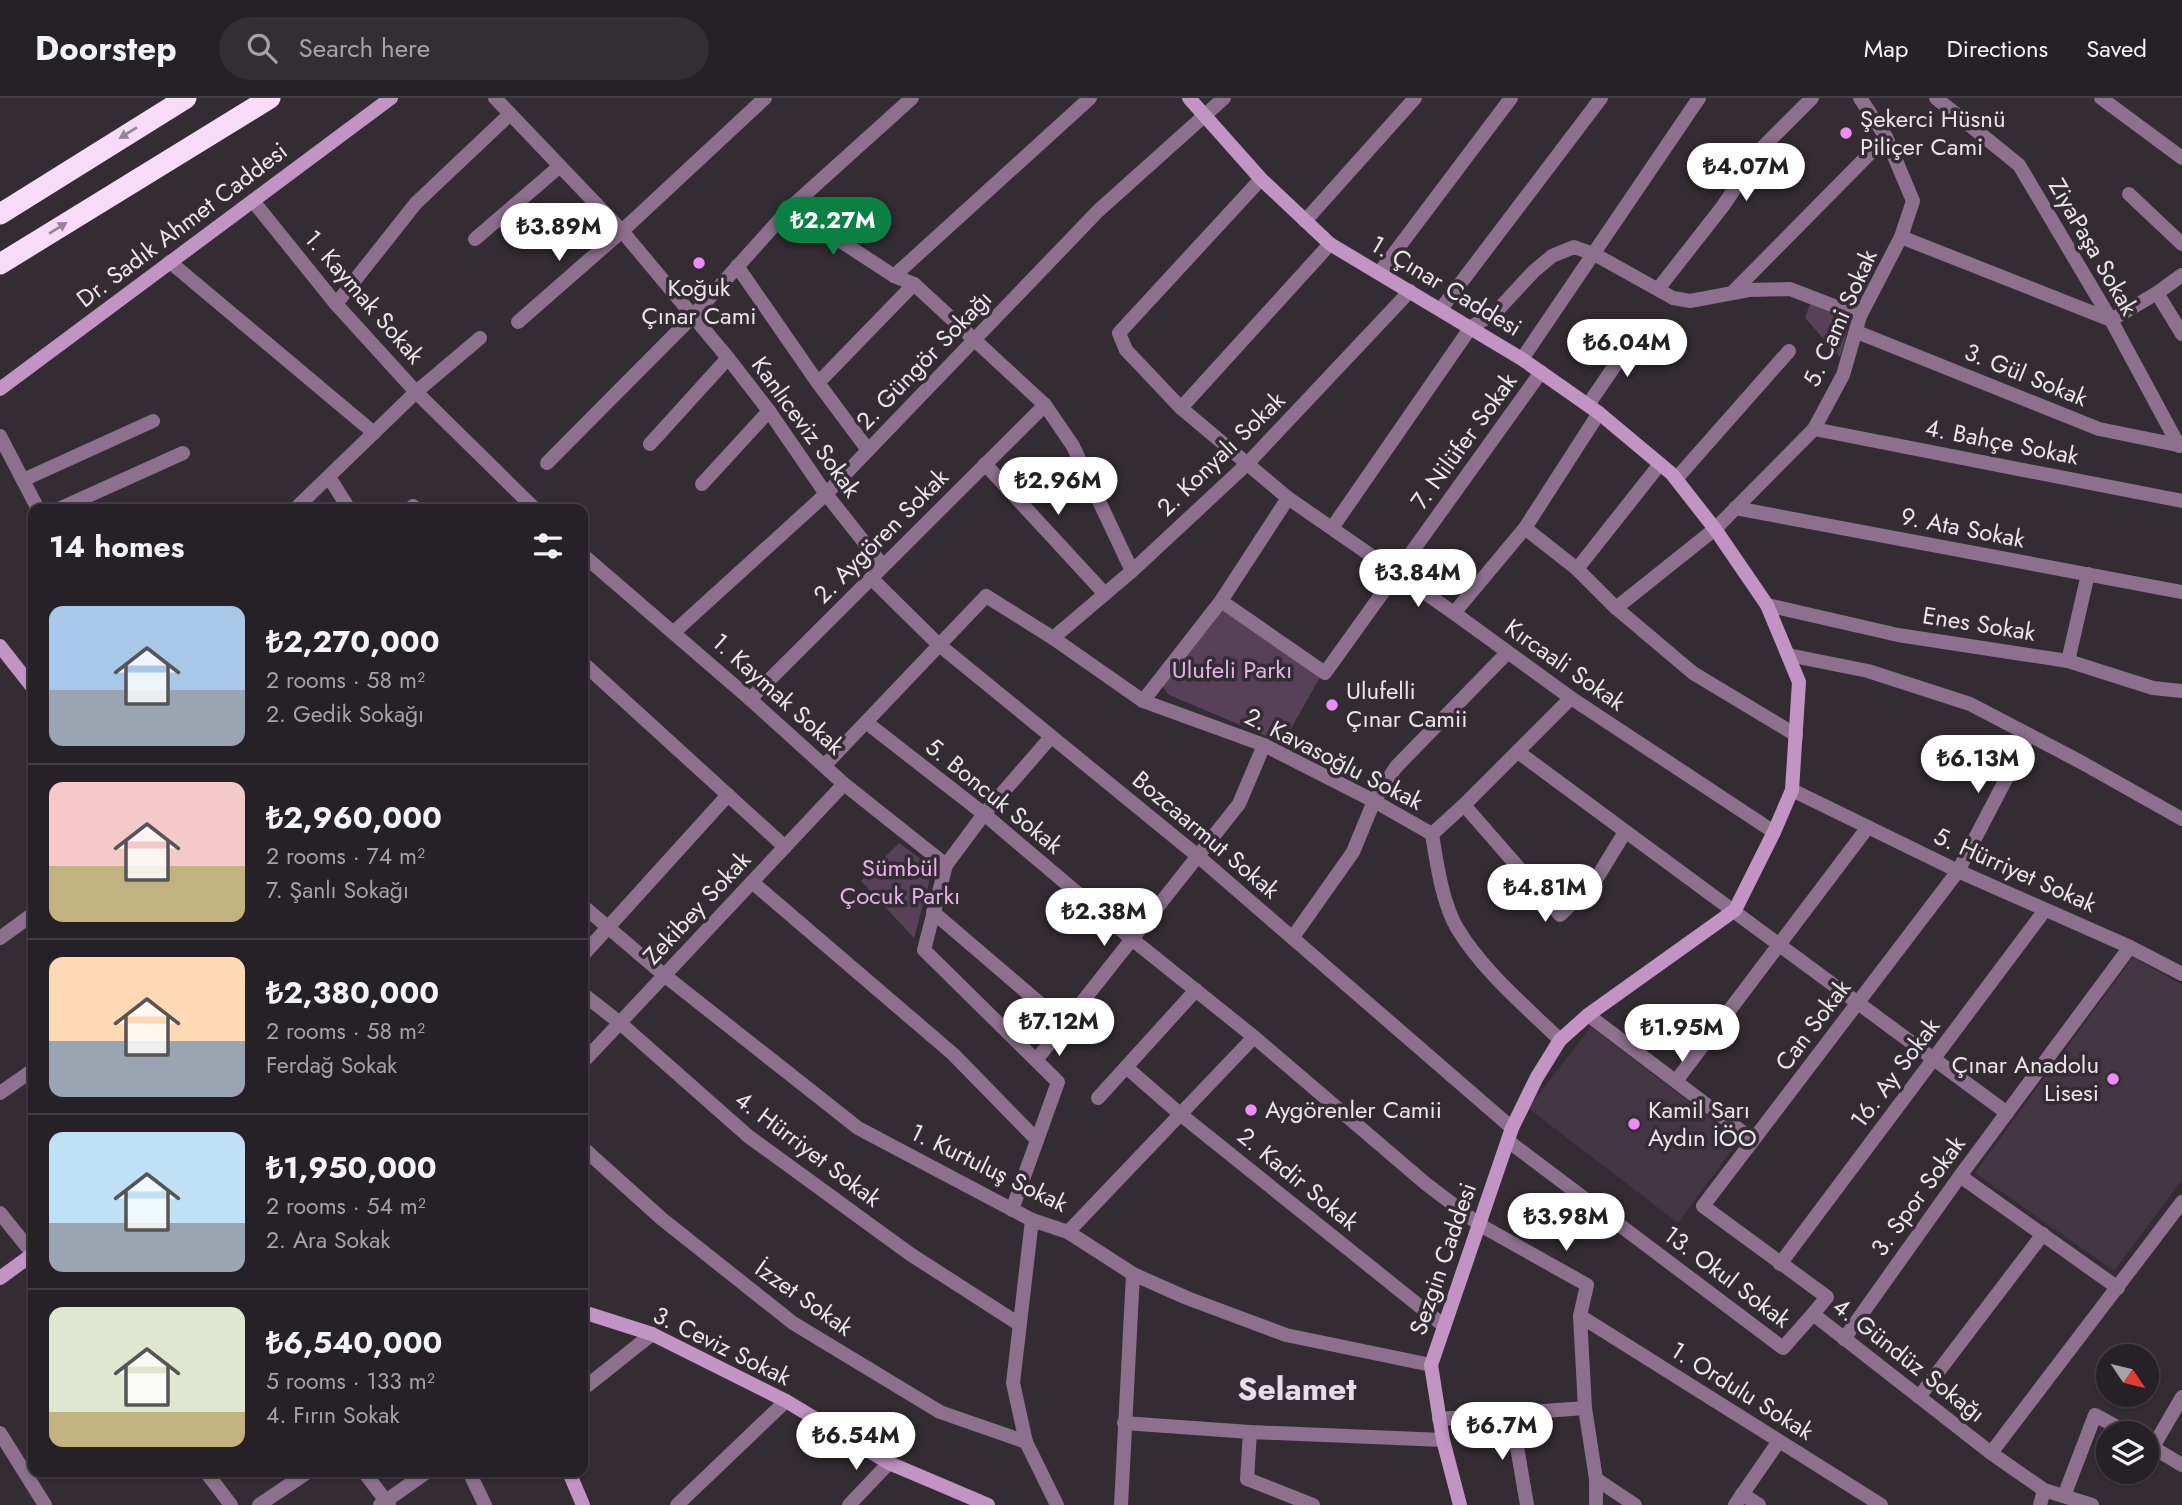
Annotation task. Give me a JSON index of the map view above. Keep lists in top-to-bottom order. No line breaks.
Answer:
{"streets":{"main road":["Dr. Sadık Ahmet Caddesi","1. Çınar Caddesi","Sezgin Caddesi","3. Ceviz Sokak"],"street":["ZiyaPaşa Sokak","1. Kaymak Sokak","5. Cami Sokak","2. Güngör Sokağı","3. Gül Sokak","Kanlıceviz Sokak","7. Nilüfer Sokak","4. Bahçe Sokak","2. Konyalı Sokak","9. Ata Sokak","2. Aygören Sokak","Enes Sokak","Kırcaali Sokak","2. Kavasoğlu Sokak","5. Boncuk Sokak","Bozcaarmut Sokak","5. Hürriyet Sokak","Zekibey Sokak","Can Sokak","16. Ay Sokak","4. Hürriyet Sokak","1. Kurtuluş Sokak","2. Kadir Sokak","3. Spor Sokak","13. Okul Sokak","İzzet Sokak","4. Gündüz Sokağı","1. Ordulu Sokak"]},"crossings":[["Dr. Sadık Ahmet Caddesi","1. Kaymak Sokak"],["ZiyaPaşa Sokak","3. Gül Sokak"],["1. Çınar Caddesi","5. Cami Sokak"],["1. Çınar Caddesi","2. Güngör Sokağı"],["1. Çınar Caddesi","7. Nilüfer Sokak"],["1. Çınar Caddesi","2. Konyalı Sokak"],["1. Çınar Caddesi","Enes Sokak"],["1. Çınar Caddesi","Kırcaali Sokak"],["1. Çınar Caddesi","2. Kavasoğlu Sokak"],["1. Çınar Caddesi","5. Hürriyet Sokak"],["1. Çınar Caddesi","Sezgin Caddesi"],["1. Kaymak Sokak","2. Güngör Sokağı"],["1. Kaymak Sokak","2. Aygören Sokak"],["1. Kaymak Sokak","Zekibey Sokak"],["5. Cami Sokak","3. Gül Sokak"],["5. Cami Sokak","4. Bahçe Sokak"],["5. Cami Sokak","9. Ata Sokak"],["2. Güngör Sokağı","Kanlıceviz Sokak"],["Kanlıceviz Sokak","2. Aygören Sokak"],["7. Nilüfer Sokak","Kırcaali Sokak"],["2. Konyalı Sokak","Kırcaali Sokak"],["2. Konyalı Sokak","2. Kavasoğlu Sokak"],["2. Aygören Sokak","Bozcaarmut Sokak"],["2. Kavasoğlu Sokak","Bozcaarmut Sokak"],["2. Kavasoğlu Sokak","Sezgin Caddesi"],["5. Boncuk Sokak","Sezgin Caddesi"],["5. Boncuk Sokak","1. Ordulu Sokak"],["Bozcaarmut Sokak","Sezgin Caddesi"],["Bozcaarmut Sokak","13. Okul Sokak"],["5. Hürriyet Sokak","Can Sokak"],["5. Hürriyet Sokak","16. Ay Sokak"],["5. Hürriyet Sokak","3. Spor Sokak"],["Zekibey Sokak","4. Hürriyet Sokak"],["Zekibey Sokak","1. Kurtuluş Sokak"],["Can Sokak","4. Gündüz Sokağı"],["16. Ay Sokak","4. Gündüz Sokağı"],["1. Kurtuluş Sokak","Sezgin Caddesi"],["2. Kadir Sokak","Sezgin Caddesi"],["3. Spor Sokak","4. Gündüz Sokağı"],["Sezgin Caddesi","13. Okul Sokak"],["13. Okul Sokak","4. Gündüz Sokağı"]],"districts":["Selamet"],"parks":["Ulufeli Parkı","Sümbül Çocuk Parkı"],"places":["Şekerci Hüsnü Piliçer Cami","Koğuk Çınar Cami","Ulufelli Çınar Camii","Çınar Anadolu Lisesi","Aygörenler Camii","Kamil Sarı Aydın İÖO"],"north":"bottom right","page":{"header":"Doorstep","search":"Search here","nav":["Map","Directions","Saved"],"price":["₺4.07M","₺2.27M","₺3.89M","₺6.04M","₺2.96M","₺3.84M","₺6.13M","₺4.81M","₺2.38M","₺7.12M","₺1.95M","₺3.98M","₺6.7M","₺6.54M"],"heading":"14 homes","list":[{"name":"₺2,270,000","note":"2 rooms · 58 m² · 2. Gedik Sokağı"},{"name":"₺2,960,000","note":"2 rooms · 74 m² · 7. Şanlı Sokağı"},{"name":"₺2,380,000","note":"2 rooms · 58 m² · Ferdağ Sokak"},{"name":"₺1,950,000","note":"2 rooms · 54 m² · 2. Ara Sokak"},{"name":"₺6,540,000","note":"5 rooms · 133 m² · 4. Fırın Sokak"}]}}
